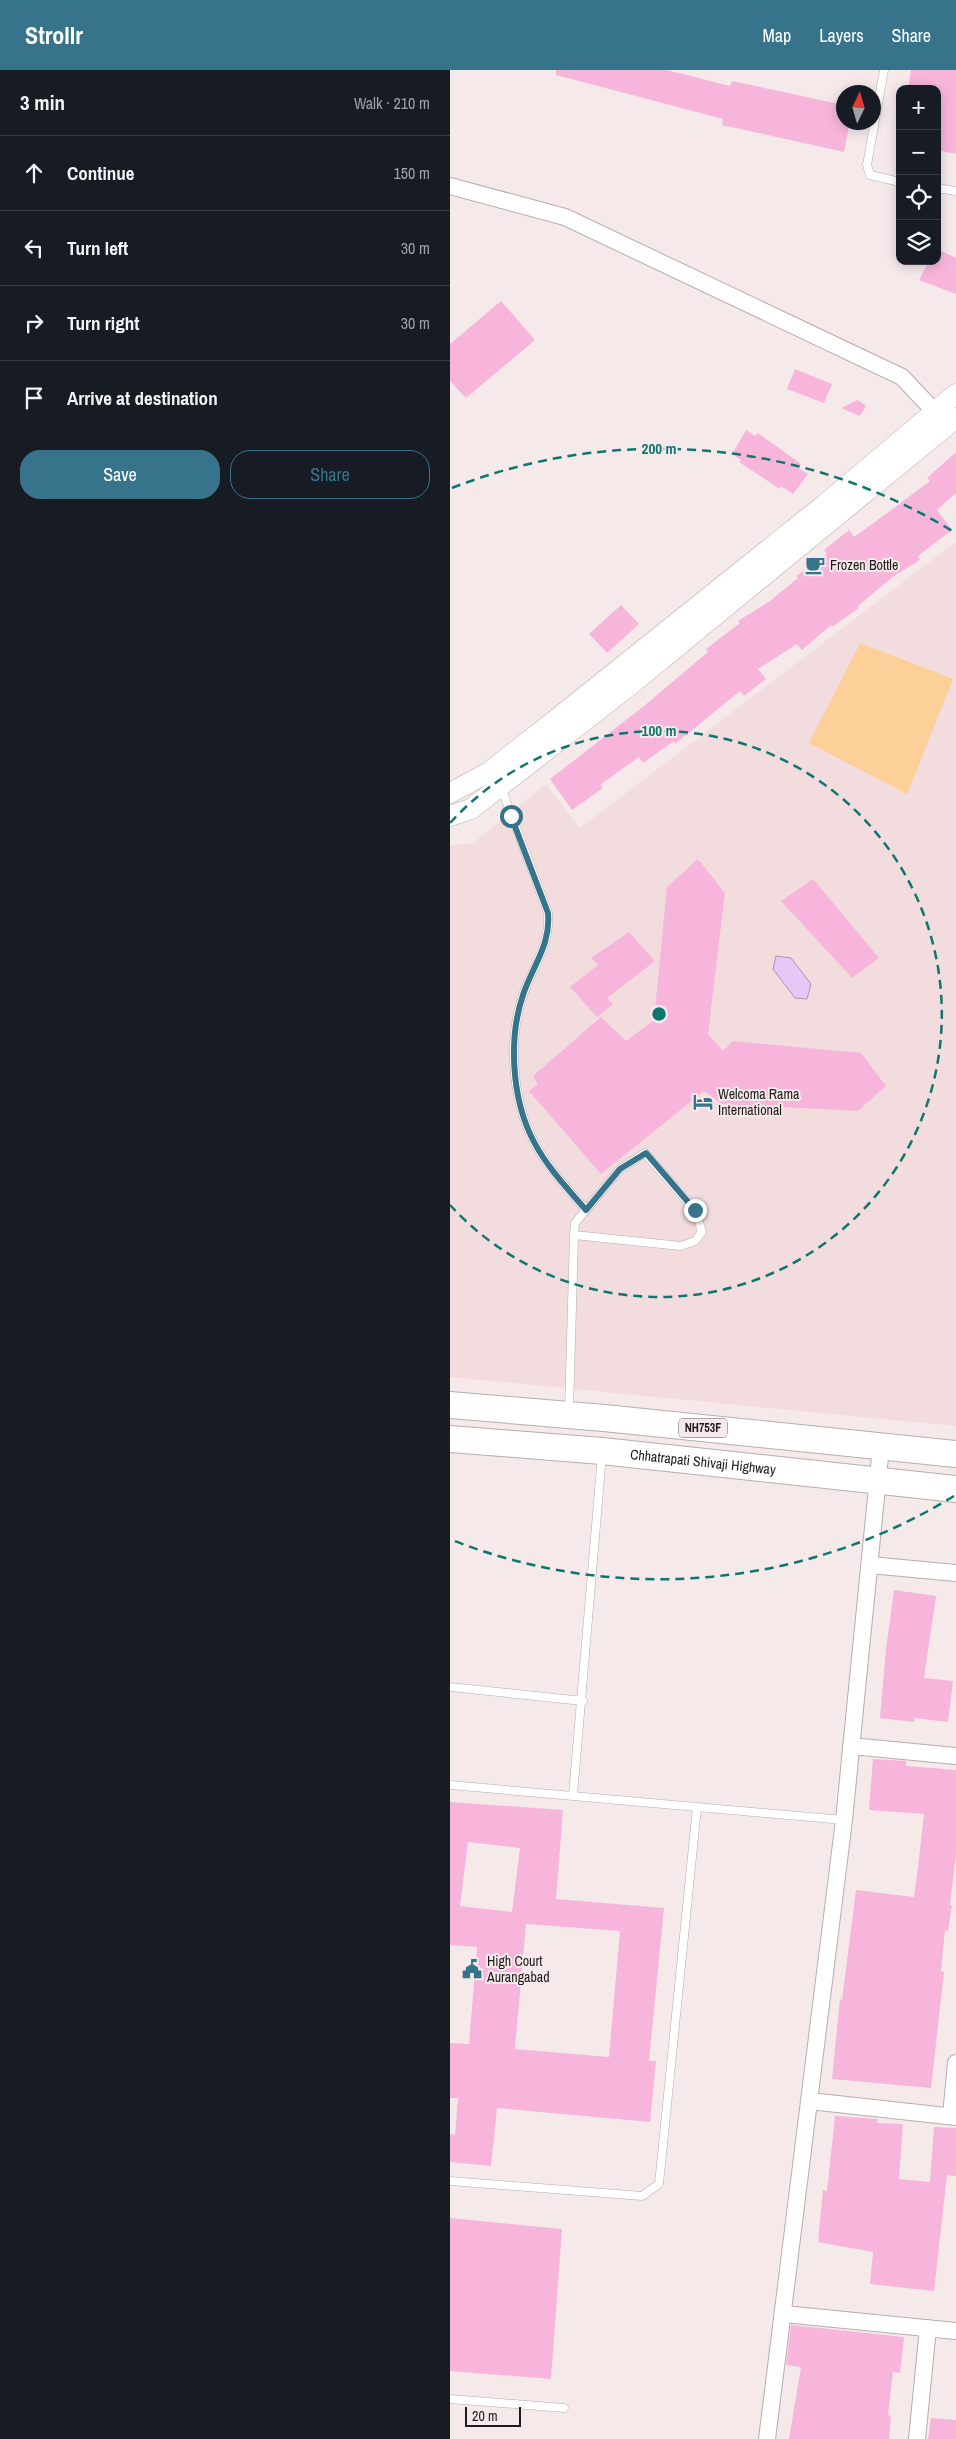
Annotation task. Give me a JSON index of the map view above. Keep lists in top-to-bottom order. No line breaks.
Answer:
{"streets":{"highway":["NH753F","Chhatrapati Shivaji Highway"]},"places":{"cafe":["Frozen Bottle"],"hotel":["Welcoma Rama International"],"public building":["High Court Aurangabad"]},"scale_bar":"20 m","north":"top","page":{"header":"Strollr","nav":["Map","Layers","Share"],"heading":["3 min","Walk · 210 m"],"map_buttons":["+","−"],"list":[["Continue","150 m"],["Turn left","30 m"],["Turn right","30 m"],"Arrive at destination"],"buttons":["Save","Share"],"scale":"20 m"},"rings":["200 m","100 m"]}
